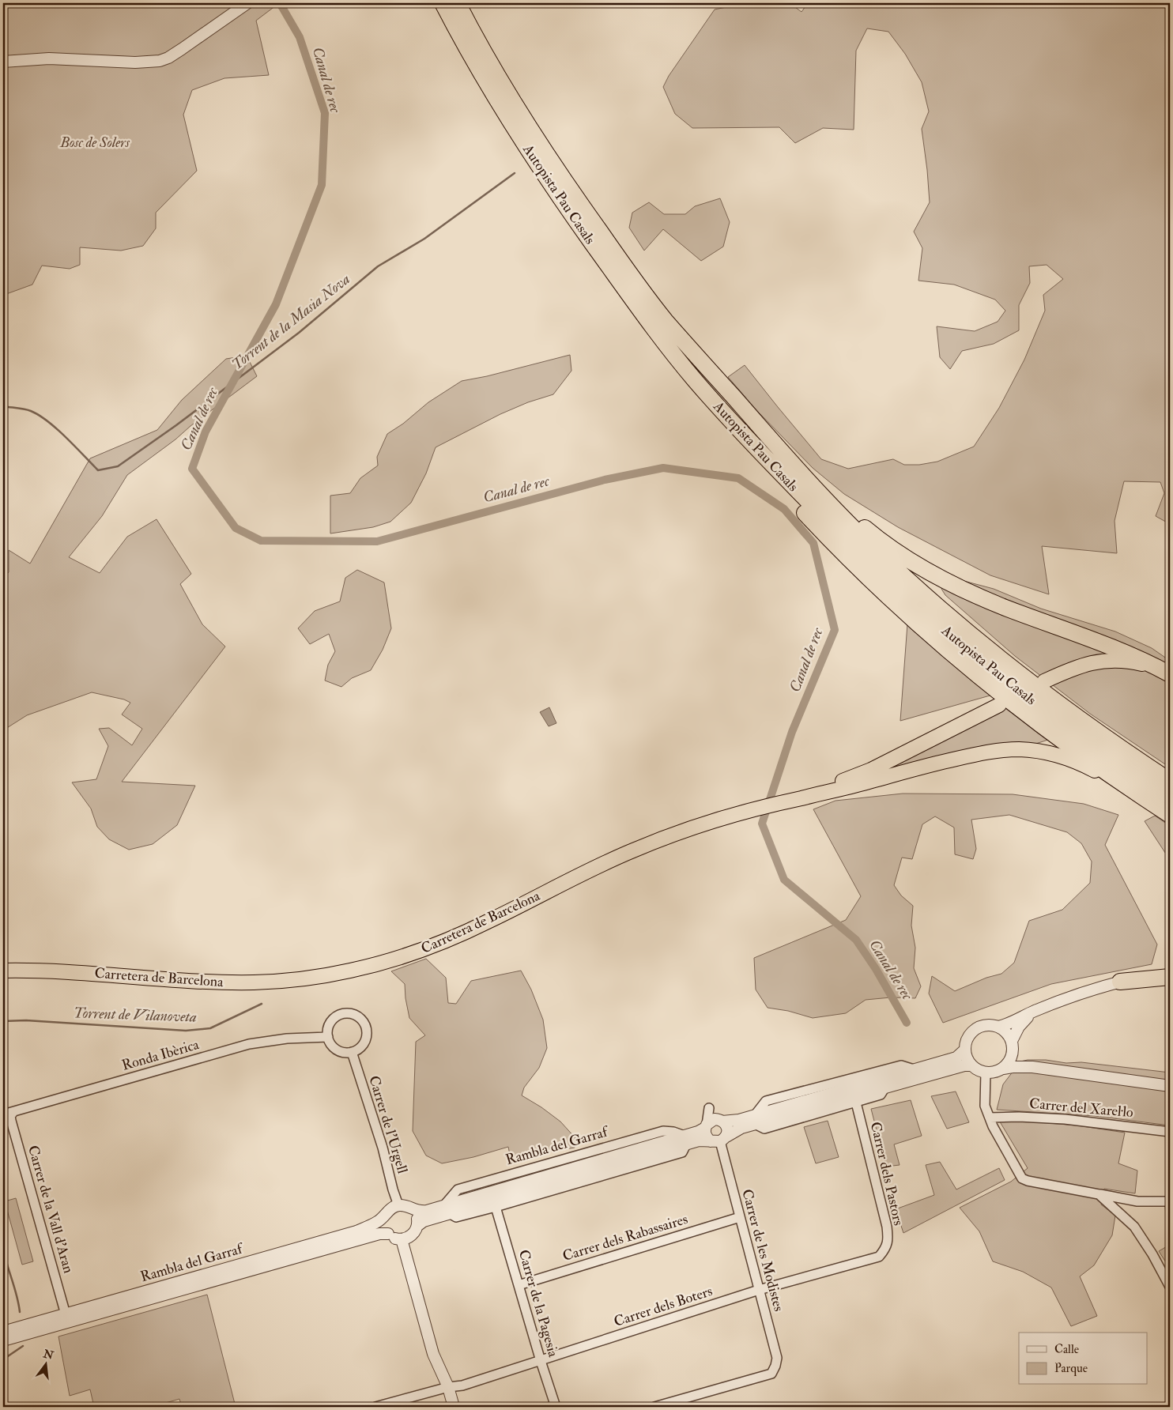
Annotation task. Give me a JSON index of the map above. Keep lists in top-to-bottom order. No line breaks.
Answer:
{"streets":{"highway":["Autopista Pau Casals","Carretera de Barcelona"],"street":["Ronda Ibèrica","Carrer del Xarel·lo","Carrer de l'Urgell","Rambla del Garraf","Carrer dels Pastors","Carrer de la Vall d'Aran","Carrer dels Rabassaires","Carrer de les Modistes","Carrer de la Pagesia","Carrer dels Boters"]},"crossings":[["Ronda Ibèrica","Carrer de l'Urgell"],["Ronda Ibèrica","Carrer de la Vall d'Aran"],["Carrer de l'Urgell","Rambla del Garraf"],["Rambla del Garraf","Carrer dels Pastors"],["Rambla del Garraf","Carrer de la Vall d'Aran"],["Rambla del Garraf","Carrer de les Modistes"],["Rambla del Garraf","Carrer de la Pagesia"],["Carrer dels Pastors","Carrer dels Boters"],["Carrer dels Rabassaires","Carrer de les Modistes"],["Carrer dels Rabassaires","Carrer de la Pagesia"],["Carrer de les Modistes","Carrer dels Boters"],["Carrer de la Pagesia","Carrer dels Boters"]],"water":["Canal de rec","Torrent de la Masia Nova","Torrent de Vilanoveta"],"parks":["Bosc de Solers"],"legend":["Calle","Parque"],"north":"top"}
